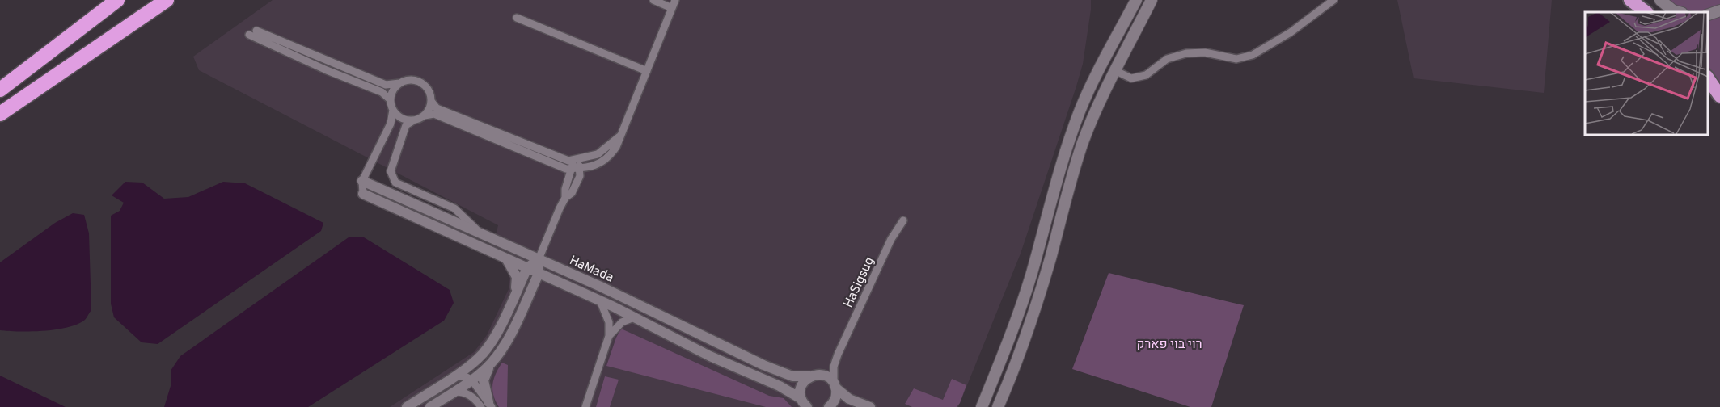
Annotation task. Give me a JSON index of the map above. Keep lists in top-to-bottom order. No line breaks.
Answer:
{"streets":{"street":["HaMada","HaSigsug"]},"crossings":[["HaMada","HaSigsug"]],"parks":["רוי בוי פארק"]}
